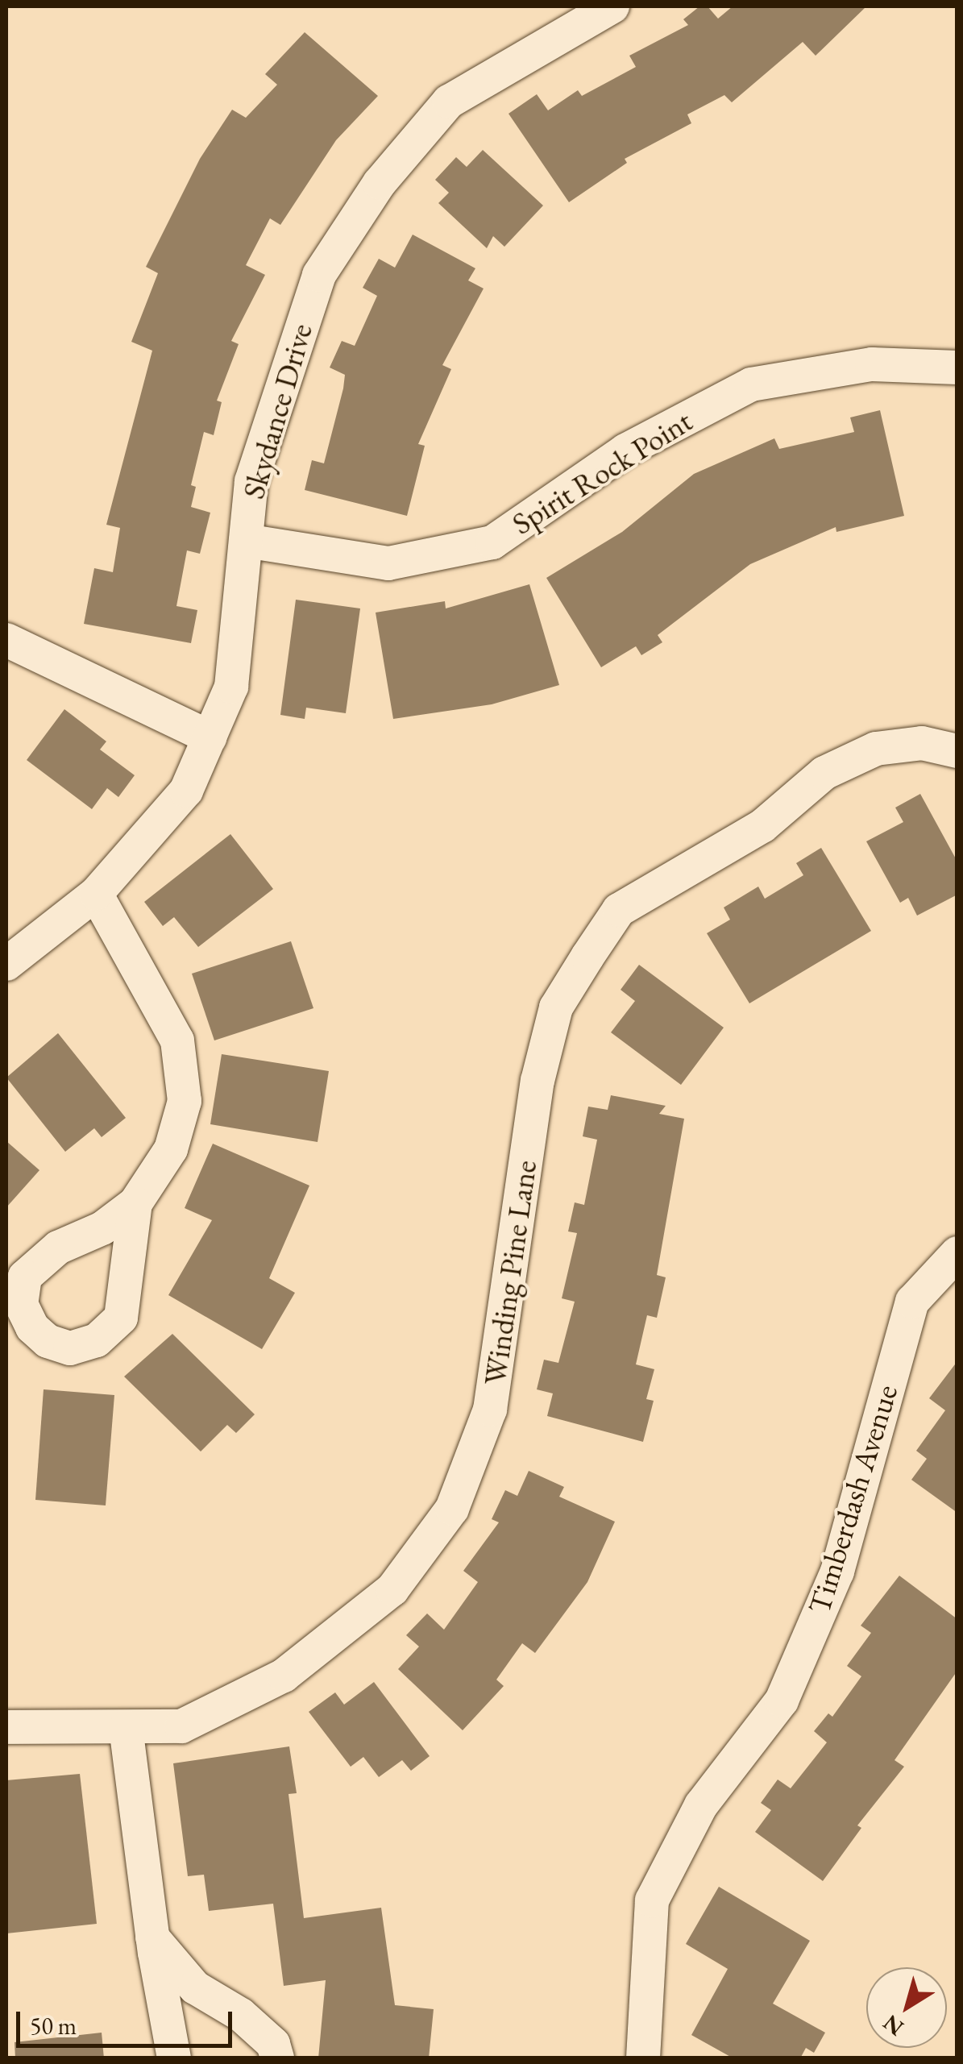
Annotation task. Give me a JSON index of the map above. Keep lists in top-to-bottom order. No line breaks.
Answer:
{"streets":{"street":["Skydance Drive","Spirit Rock Point","Winding Pine Lane","Timberdash Avenue"]},"crossings":[["Skydance Drive","Spirit Rock Point"]],"scale_bar":"50 m","north":"bottom left"}
